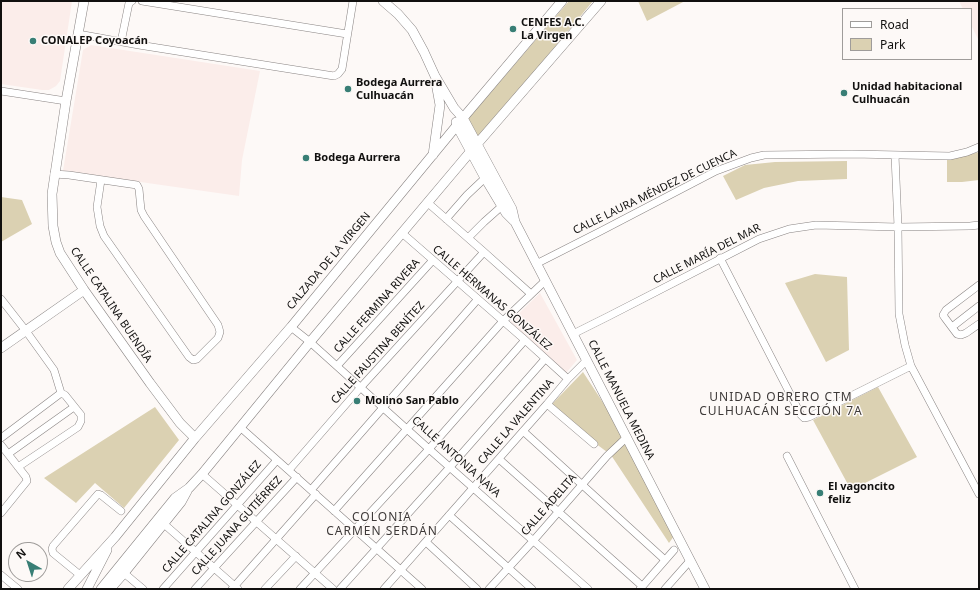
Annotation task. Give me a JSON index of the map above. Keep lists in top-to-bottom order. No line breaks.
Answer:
{"streets":{"street":["CALLE LAURA MÉNDEZ DE CUENCA","CALLE MARÍA DEL MAR","CALZADA DE LA VIRGEN","CALLE HERMANAS GONZÁLEZ","CALLE CATALINA BUENDÍA","CALLE FERMINA RIVERA","CALLE FAUSTINA BENÍTEZ","CALLE MANUELA MEDINA","CALLE LA VALENTINA","CALLE ANTONIA NAVA","CALLE ADELITA","CALLE CATALINA GONZÁLEZ","CALLE JUANA GUTIÉRREZ"]},"crossings":[["CALLE LAURA MÉNDEZ DE CUENCA","CALLE MANUELA MEDINA"],["CALLE MARÍA DEL MAR","CALLE MANUELA MEDINA"],["CALZADA DE LA VIRGEN","CALLE CATALINA BUENDÍA"],["CALZADA DE LA VIRGEN","CALLE ANTONIA NAVA"],["CALLE HERMANAS GONZÁLEZ","CALLE FERMINA RIVERA"],["CALLE HERMANAS GONZÁLEZ","CALLE FAUSTINA BENÍTEZ"],["CALLE HERMANAS GONZÁLEZ","CALLE LA VALENTINA"],["CALLE FERMINA RIVERA","CALLE ANTONIA NAVA"],["CALLE FAUSTINA BENÍTEZ","CALLE ANTONIA NAVA"],["CALLE MANUELA MEDINA","CALLE LA VALENTINA"],["CALLE MANUELA MEDINA","CALLE ADELITA"],["CALLE LA VALENTINA","CALLE ANTONIA NAVA"],["CALLE ANTONIA NAVA","CALLE ADELITA"]],"districts":["UNIDAD OBRERO CTM CULHUACÁN SECCIÓN 7A","COLONIA CARMEN SERDÁN"],"places":["CENFES A.C. La Virgen","CONALEP Coyoacán","Bodega Aurrera Culhuacán","Unidad habitacional Culhuacán","Bodega Aurrera","Molino San Pablo","El vagoncito feliz"],"legend":["Road","Park"],"north":"top left"}
